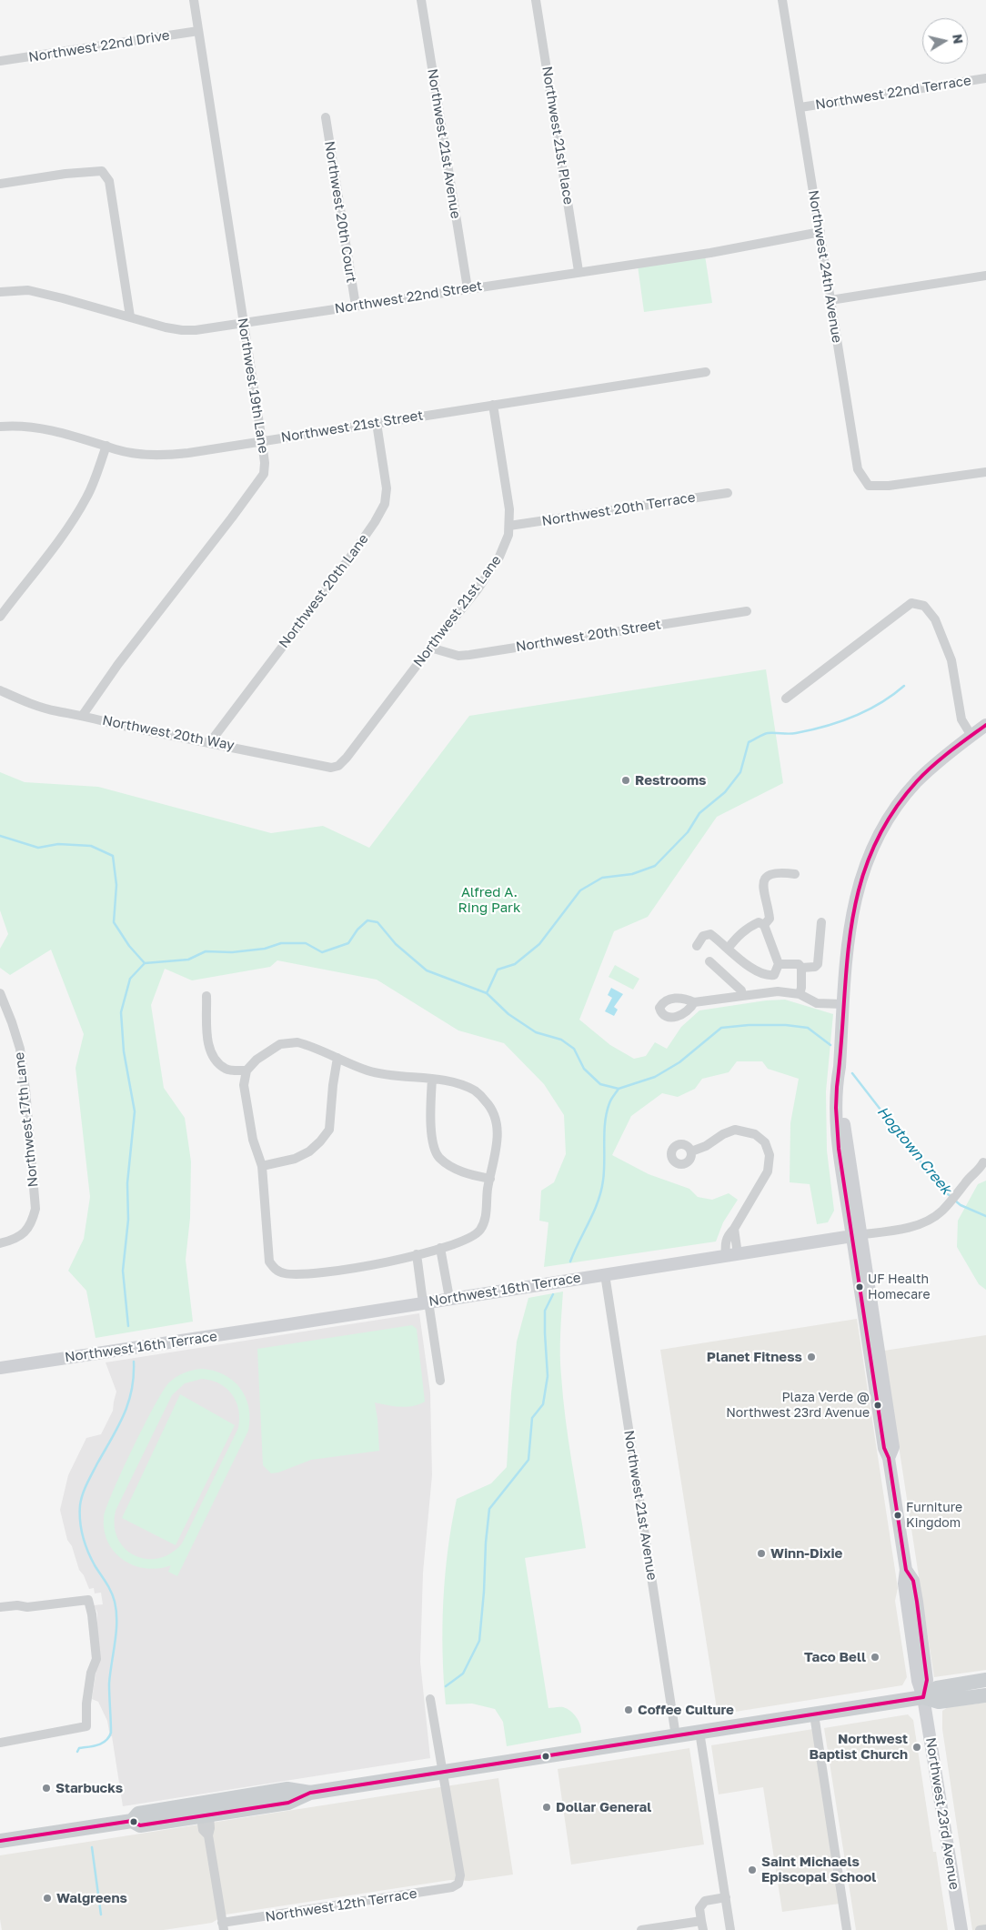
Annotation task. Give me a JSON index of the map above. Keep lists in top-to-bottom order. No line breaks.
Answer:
{"streets":{"street":["Northwest 22nd Drive","Northwest 22nd Terrace","Northwest 21st Place","Northwest 21st Avenue","Northwest 20th Court","Northwest 24th Avenue","Northwest 22nd Street","Northwest 19th Lane","Northwest 21st Street","Northwest 20th Terrace","Northwest 20th Lane","Northwest 21st Lane","Northwest 20th Street","Northwest 20th Way","Northwest 17th Lane","Northwest 16th Terrace","Northwest 23rd Avenue","Northwest 12th Terrace"]},"crossings":[["Northwest 22nd Drive","Northwest 19th Lane"],["Northwest 22nd Terrace","Northwest 24th Avenue"],["Northwest 21st Place","Northwest 22nd Street"],["Northwest 21st Avenue","Northwest 22nd Street"],["Northwest 21st Avenue","Northwest 16th Terrace"],["Northwest 20th Court","Northwest 22nd Street"],["Northwest 24th Avenue","Northwest 22nd Street"],["Northwest 22nd Street","Northwest 19th Lane"],["Northwest 19th Lane","Northwest 21st Street"],["Northwest 19th Lane","Northwest 20th Way"],["Northwest 21st Street","Northwest 20th Lane"],["Northwest 21st Street","Northwest 21st Lane"],["Northwest 20th Terrace","Northwest 21st Lane"],["Northwest 20th Lane","Northwest 20th Way"],["Northwest 21st Lane","Northwest 20th Street"],["Northwest 21st Lane","Northwest 20th Way"]],"water":["Hogtown Creek"],"parks":["Alfred A. Ring Park"],"places":["Restrooms","UF Health Homecare","Planet Fitness","Plaza Verde @ Northwest 23rd Avenue","Furniture Kingdom","Winn-Dixie","Taco Bell","Coffee Culture","Northwest Baptist Church","Starbucks","Dollar General","Saint Michaels Episcopal School","Walgreens"],"north":"right"}
